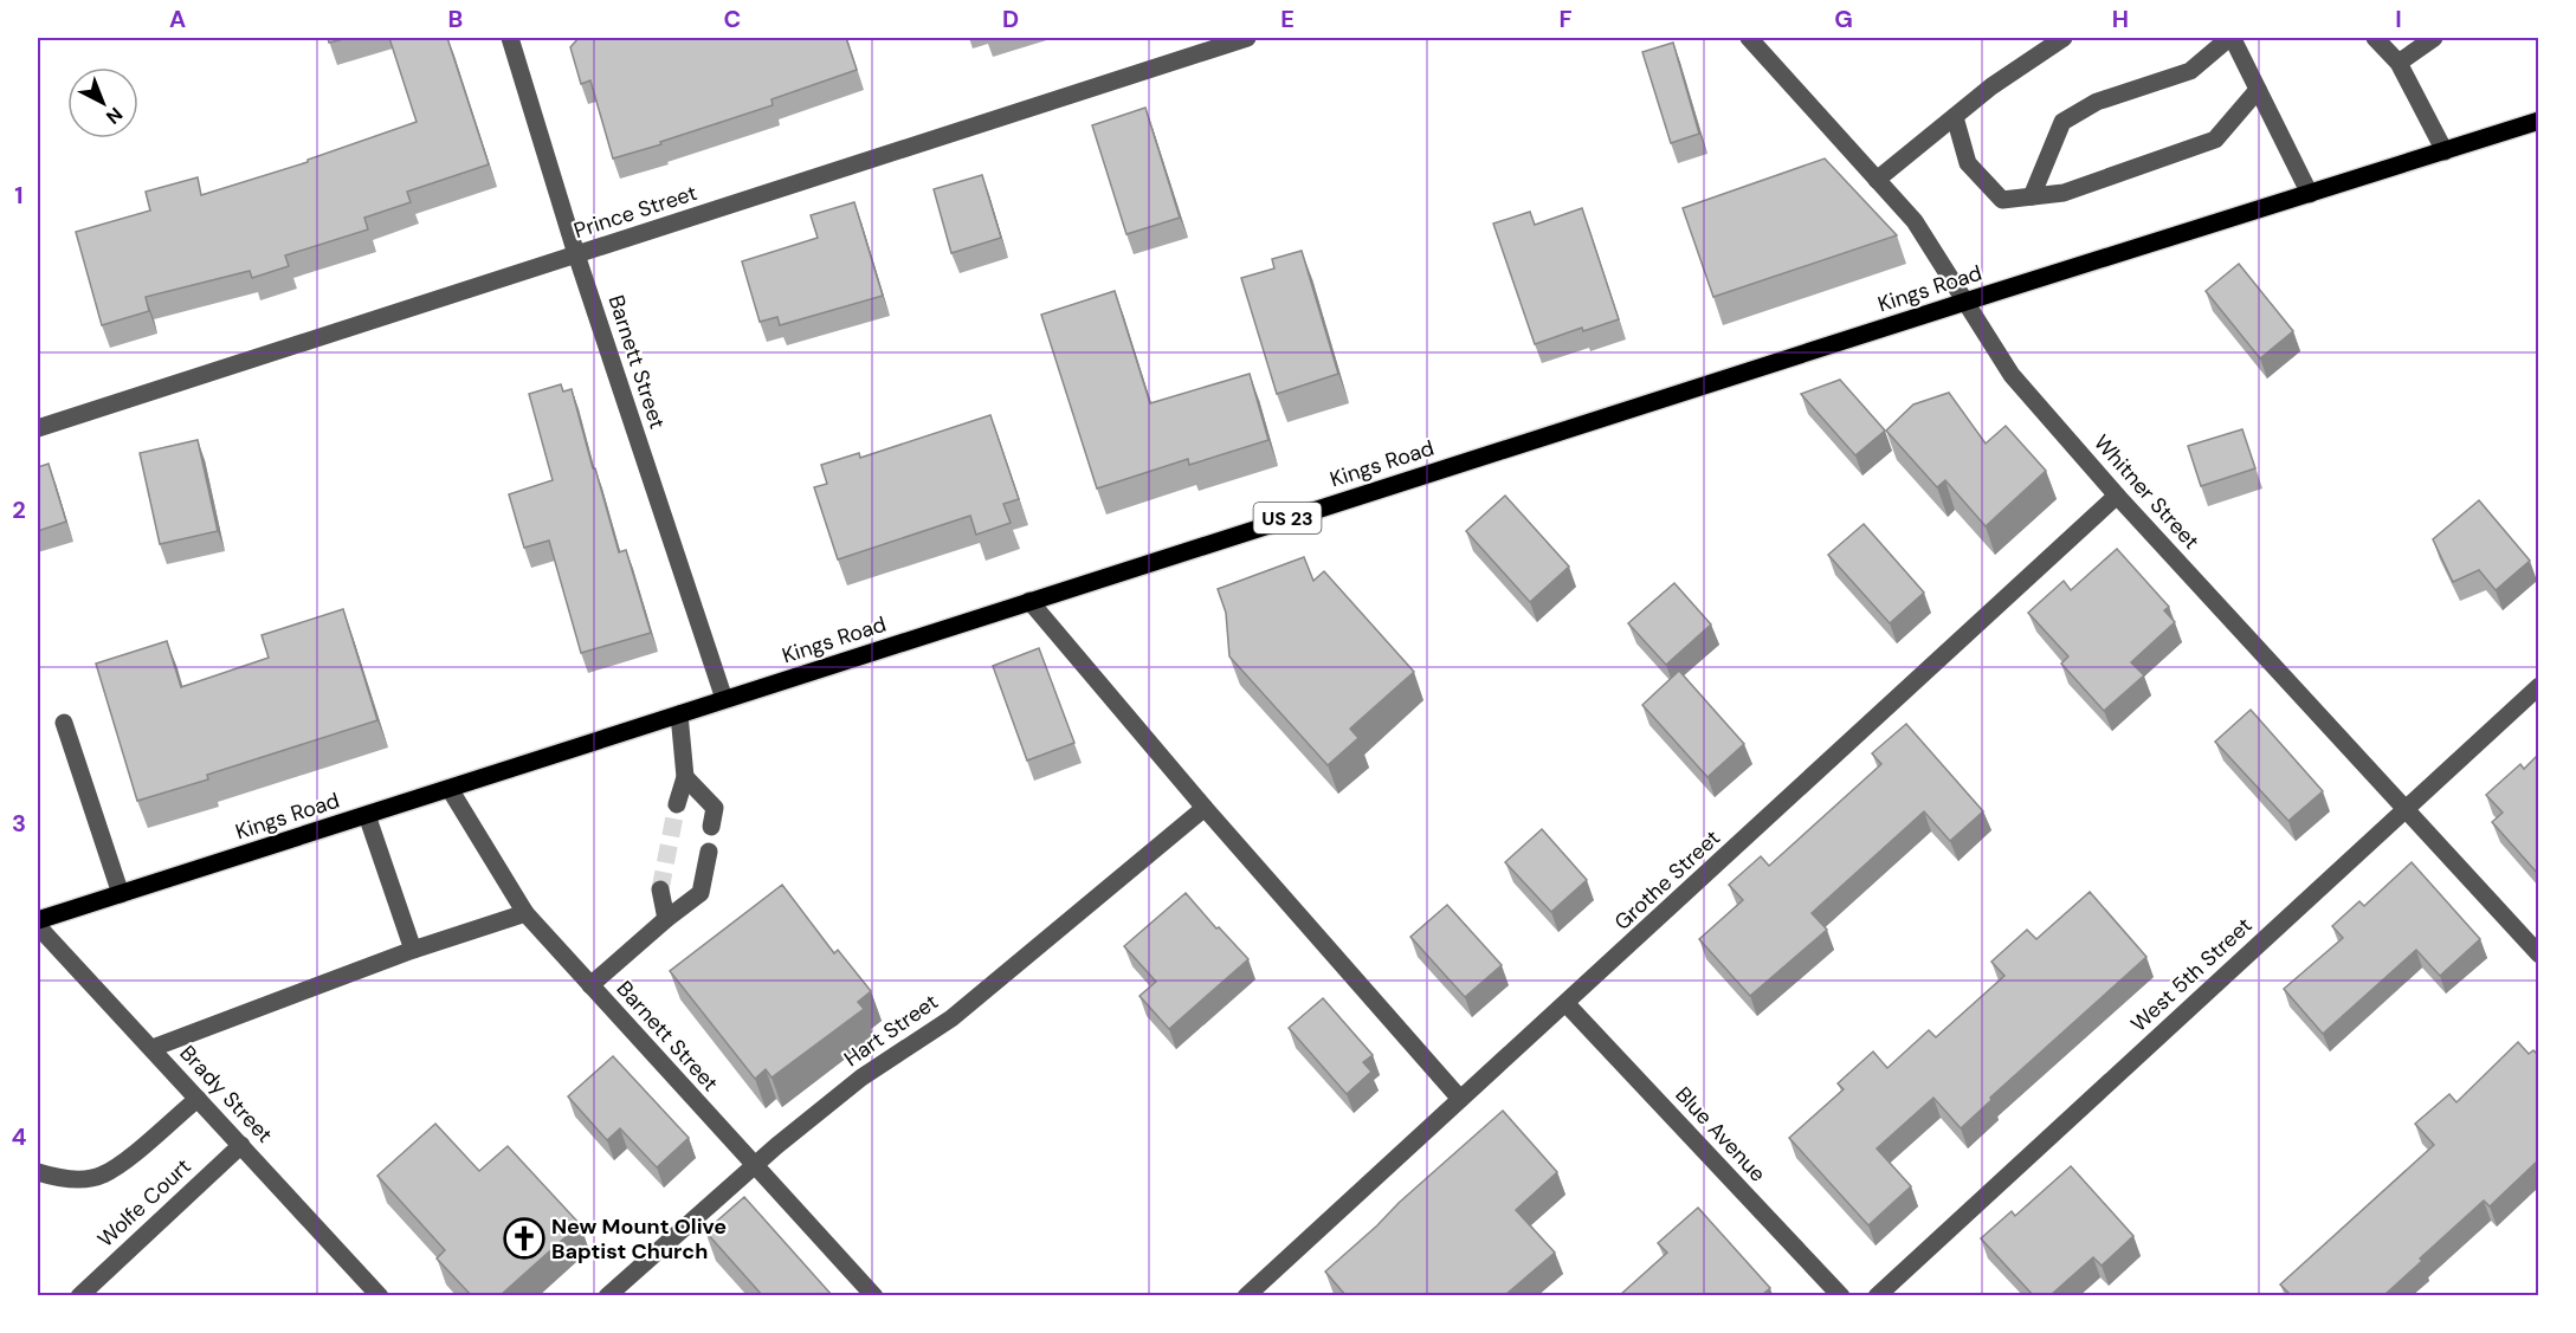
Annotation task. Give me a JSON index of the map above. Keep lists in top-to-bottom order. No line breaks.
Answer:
{"streets":{"main road":["Kings Road","US 23"],"street":["Prince Street","Barnett Street","Whitner Street","Grothe Street","West 5th Street","Hart Street","Brady Street","Blue Avenue","Wolfe Court"]},"crossings":[["Prince Street","Barnett Street"],["Kings Road","Barnett Street"],["Kings Road","Whitner Street"],["Barnett Street","Hart Street"],["Whitner Street","Grothe Street"],["Whitner Street","West 5th Street"],["Grothe Street","Blue Avenue"],["Brady Street","Wolfe Court"]],"places":{"church":["New Mount Olive Baptist Church"]},"north":"bottom right","grid":{"columns":["A","B","C","D","E","F","G","H","I"],"rows":["1","2","3","4"]}}
